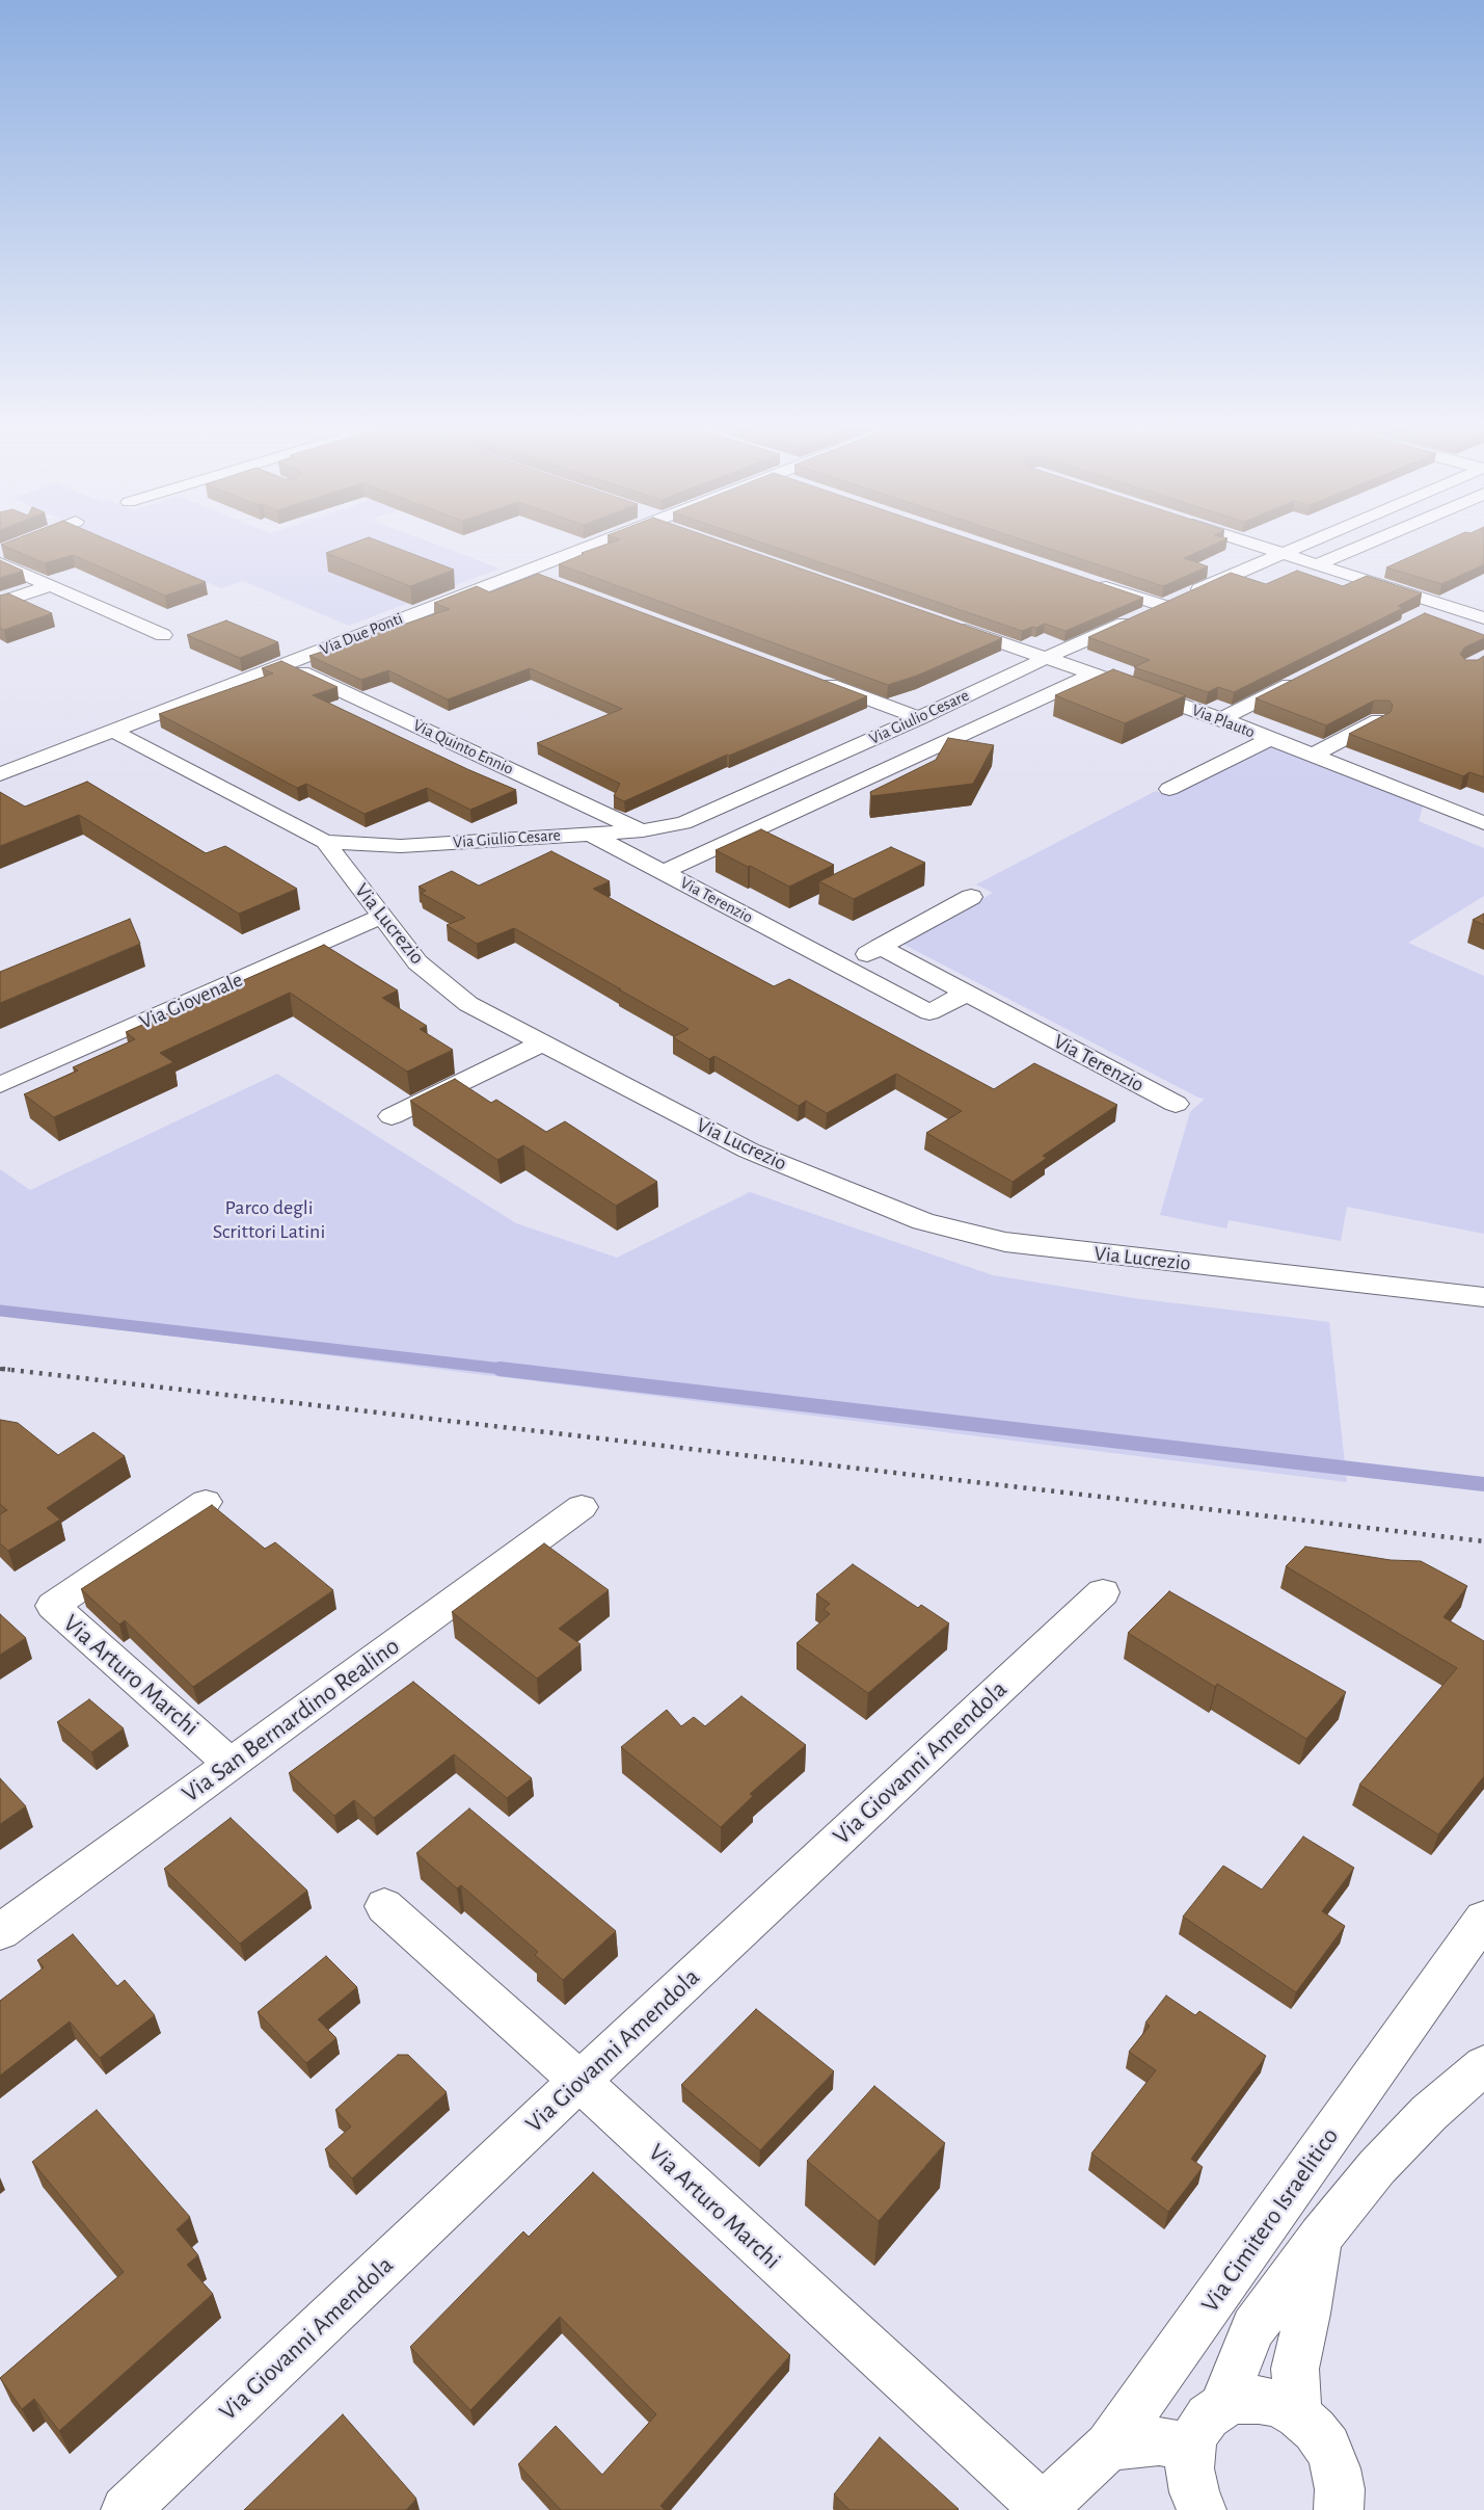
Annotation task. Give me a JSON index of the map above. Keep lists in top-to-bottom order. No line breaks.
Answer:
{"streets":{"street":["Via Due Ponti","Via Giulio Cesare","Via Plauto","Via Quinto Ennio","Via Terenzio","Via Lucrezio","Via Giovenale","Via Arturo Marchi","Via San Bernardino Realino","Via Giovanni Amendola","Via Cimitero Israelitico"]},"crossings":[["Via Due Ponti","Via Quinto Ennio"],["Via Due Ponti","Via Lucrezio"],["Via Giulio Cesare","Via Plauto"],["Via Giulio Cesare","Via Quinto Ennio"],["Via Giulio Cesare","Via Terenzio"],["Via Giulio Cesare","Via Lucrezio"],["Via Lucrezio","Via Giovenale"],["Via Arturo Marchi","Via San Bernardino Realino"],["Via Arturo Marchi","Via Giovanni Amendola"],["Via Arturo Marchi","Via Cimitero Israelitico"]],"parks":["Parco degli Scrittori Latini"]}
